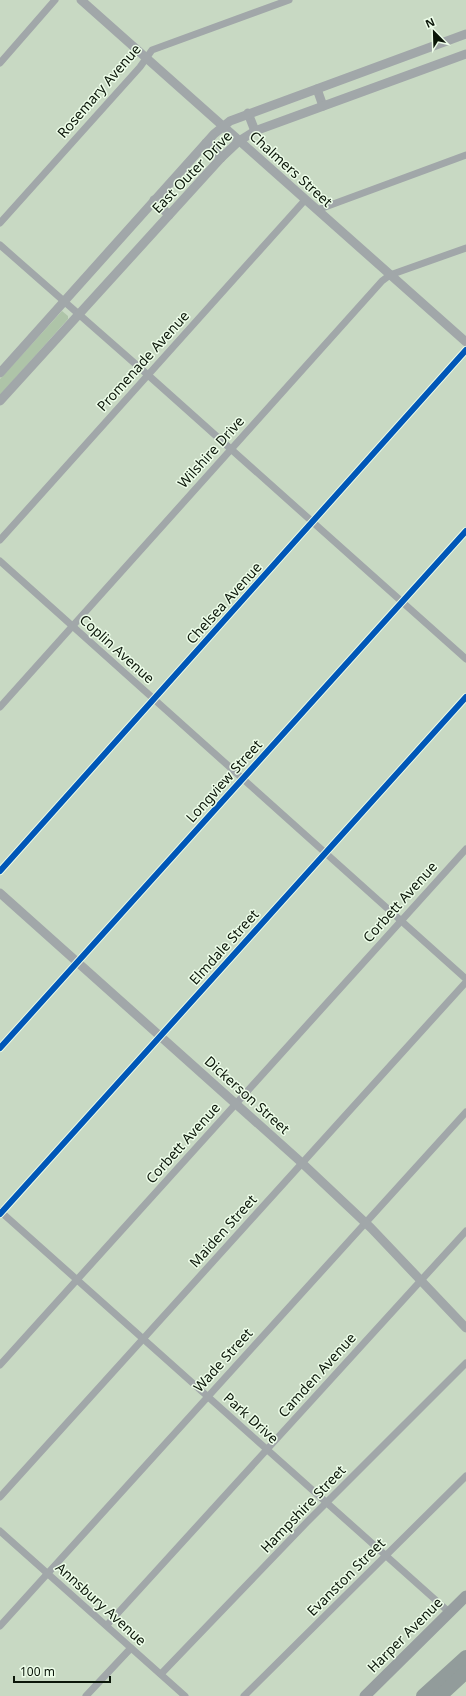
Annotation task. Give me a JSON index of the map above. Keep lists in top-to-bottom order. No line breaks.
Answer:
{"streets":{"main road":["Harper Avenue"],"street":["Rosemary Avenue","Chalmers Street","East Outer Drive","Promenade Avenue","Wilshire Drive","Chelsea Avenue","Coplin Avenue","Longview Street","Corbett Avenue","Elmdale Street","Dickerson Street","Maiden Street","Wade Street","Camden Avenue","Park Drive","Hampshire Street","Evanston Street","Annsbury Avenue"]},"crossings":[["Rosemary Avenue","Chalmers Street"],["Chalmers Street","East Outer Drive"],["Chalmers Street","Promenade Avenue"],["Chalmers Street","Wilshire Drive"],["Wilshire Drive","Coplin Avenue"],["Chelsea Avenue","Coplin Avenue"],["Coplin Avenue","Longview Street"],["Coplin Avenue","Corbett Avenue"],["Coplin Avenue","Elmdale Street"],["Coplin Avenue","Maiden Street"],["Longview Street","Dickerson Street"],["Corbett Avenue","Dickerson Street"],["Corbett Avenue","Park Drive"],["Elmdale Street","Dickerson Street"],["Elmdale Street","Park Drive"],["Dickerson Street","Maiden Street"],["Dickerson Street","Wade Street"],["Dickerson Street","Camden Avenue"],["Maiden Street","Park Drive"],["Wade Street","Park Drive"],["Wade Street","Annsbury Avenue"],["Camden Avenue","Park Drive"],["Camden Avenue","Annsbury Avenue"],["Park Drive","Hampshire Street"],["Park Drive","Evanston Street"],["Park Drive","Harper Avenue"],["Hampshire Street","Annsbury Avenue"]],"scale_bar":"100 m","north":"top left"}
